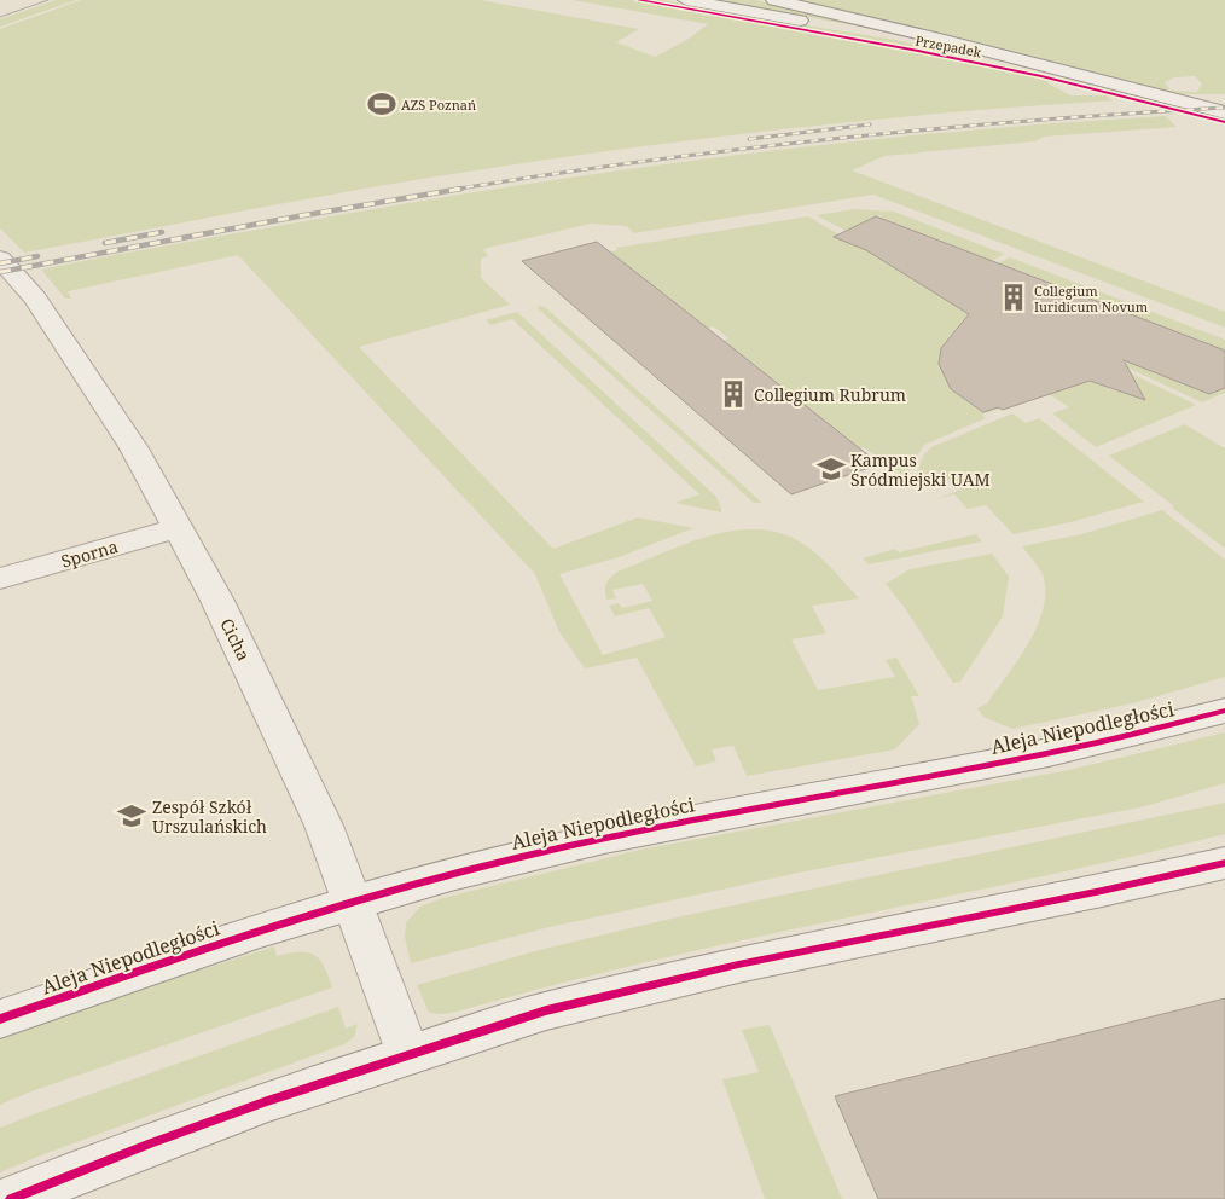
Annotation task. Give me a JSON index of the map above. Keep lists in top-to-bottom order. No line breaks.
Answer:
{"streets":{"street":["Przepadek","Sporna","Cicha","Aleja Niepodległości"]},"crossings":[["Sporna","Cicha"],["Cicha","Aleja Niepodległości"]],"places":{"sports":["AZS Poznań"],"building":["Collegium Iuridicum Novum","Collegium Rubrum"],"school or university":["Kampus Śródmiejski UAM","Zespół Szkół Urszulańskich"]}}
